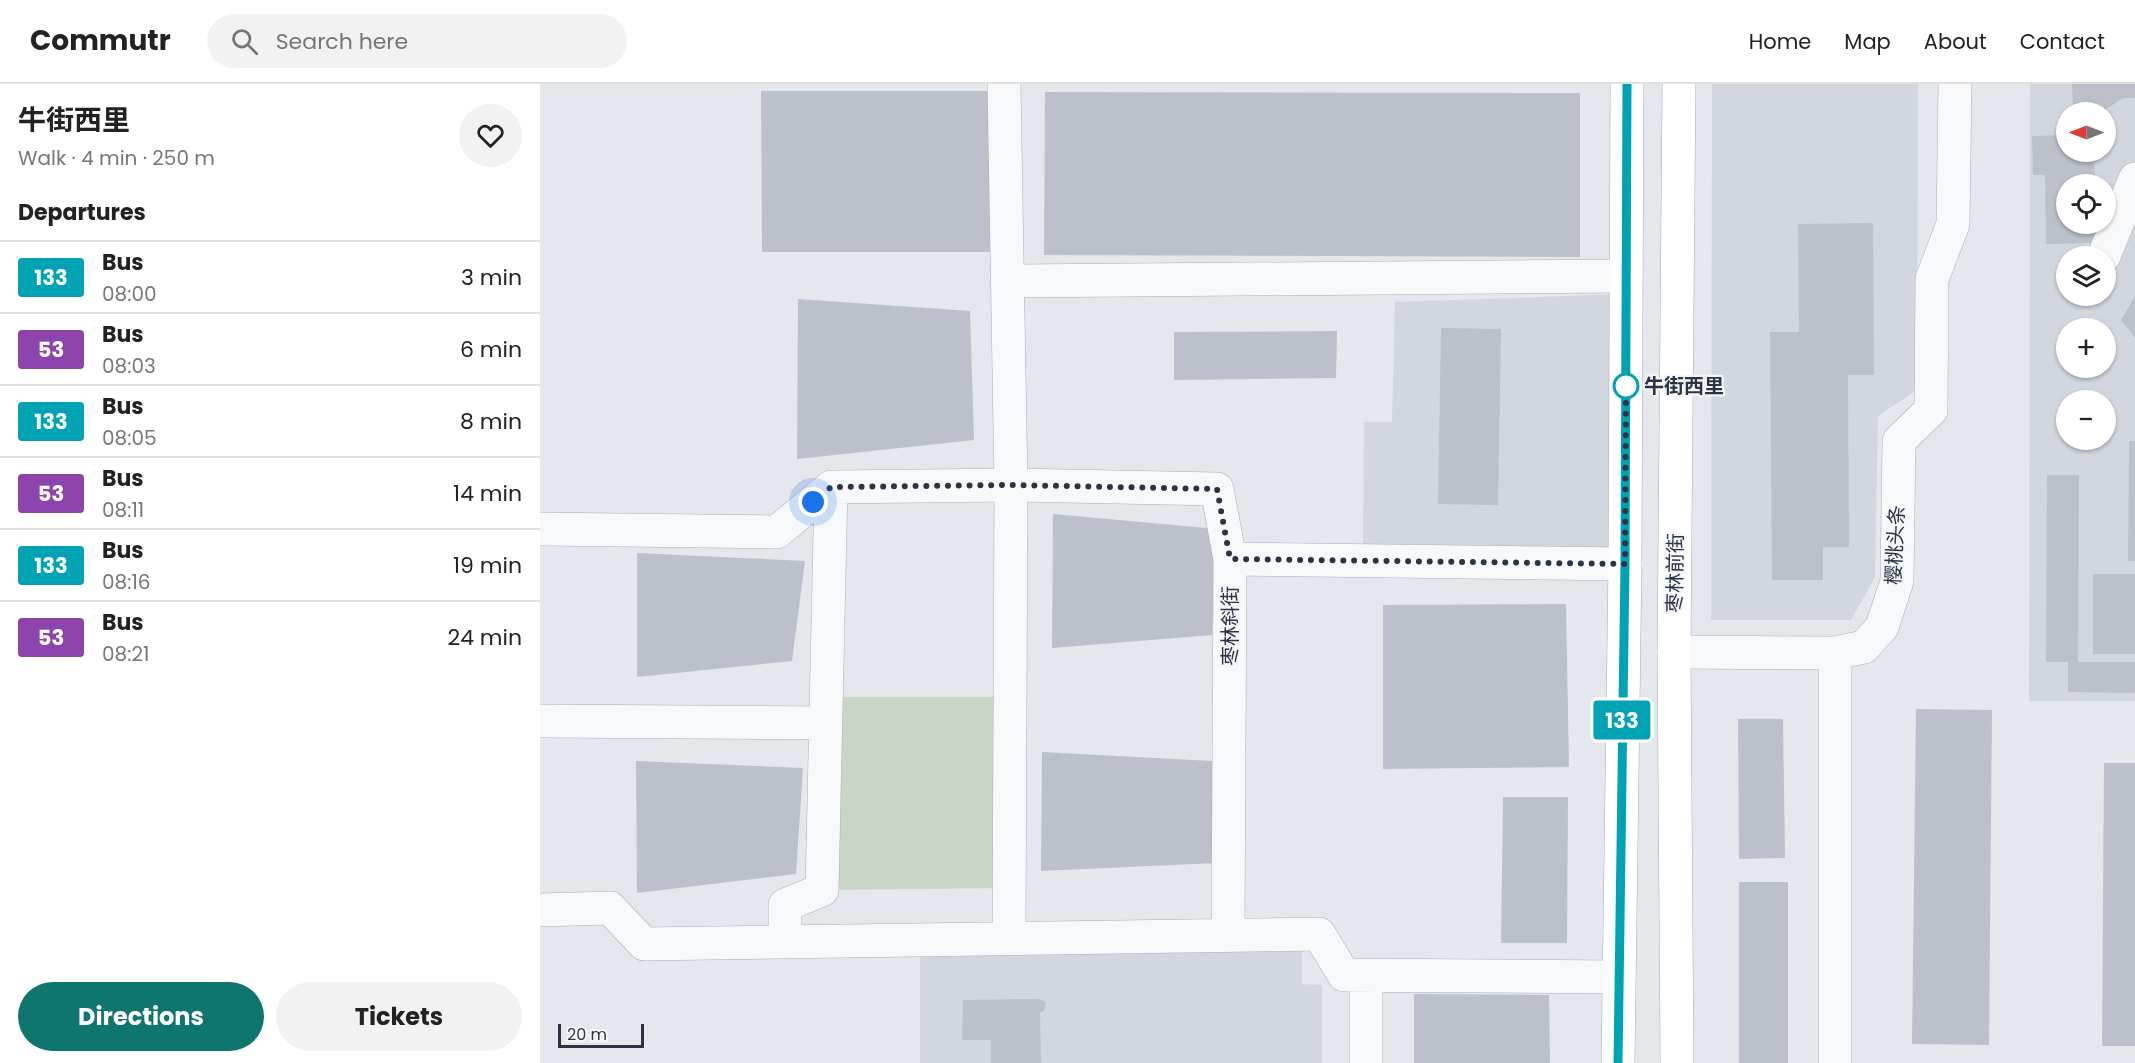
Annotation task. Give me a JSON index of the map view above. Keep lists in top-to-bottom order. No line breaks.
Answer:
{"streets":{"main road":["枣林前街"],"street":["樱桃头条","枣林斜街"]},"crossings":[["樱桃头条","枣林前街"]],"places":["牛街西里"],"lines":["bus line 133"],"scale_bar":"20 m","north":"left","page":{"header":"Commutr","search":"Search here","nav":["Home","Map","About","Contact"],"heading":[["牛街西里","Walk · 4 min · 250 m"],"Departures"],"on_map":"133","map_buttons":["+","−"],"list":[{"mark":"133","name":"Bus","note":"08:00","value":"3 min"},{"mark":"53","name":"Bus","note":"08:03","value":"6 min"},{"mark":"133","name":"Bus","note":"08:05","value":"8 min"},{"mark":"53","name":"Bus","note":"08:11","value":"14 min"},{"mark":"133","name":"Bus","note":"08:16","value":"19 min"},{"mark":"53","name":"Bus","note":"08:21","value":"24 min"}],"buttons":["Directions","Tickets"],"scale":"20 m"}}
